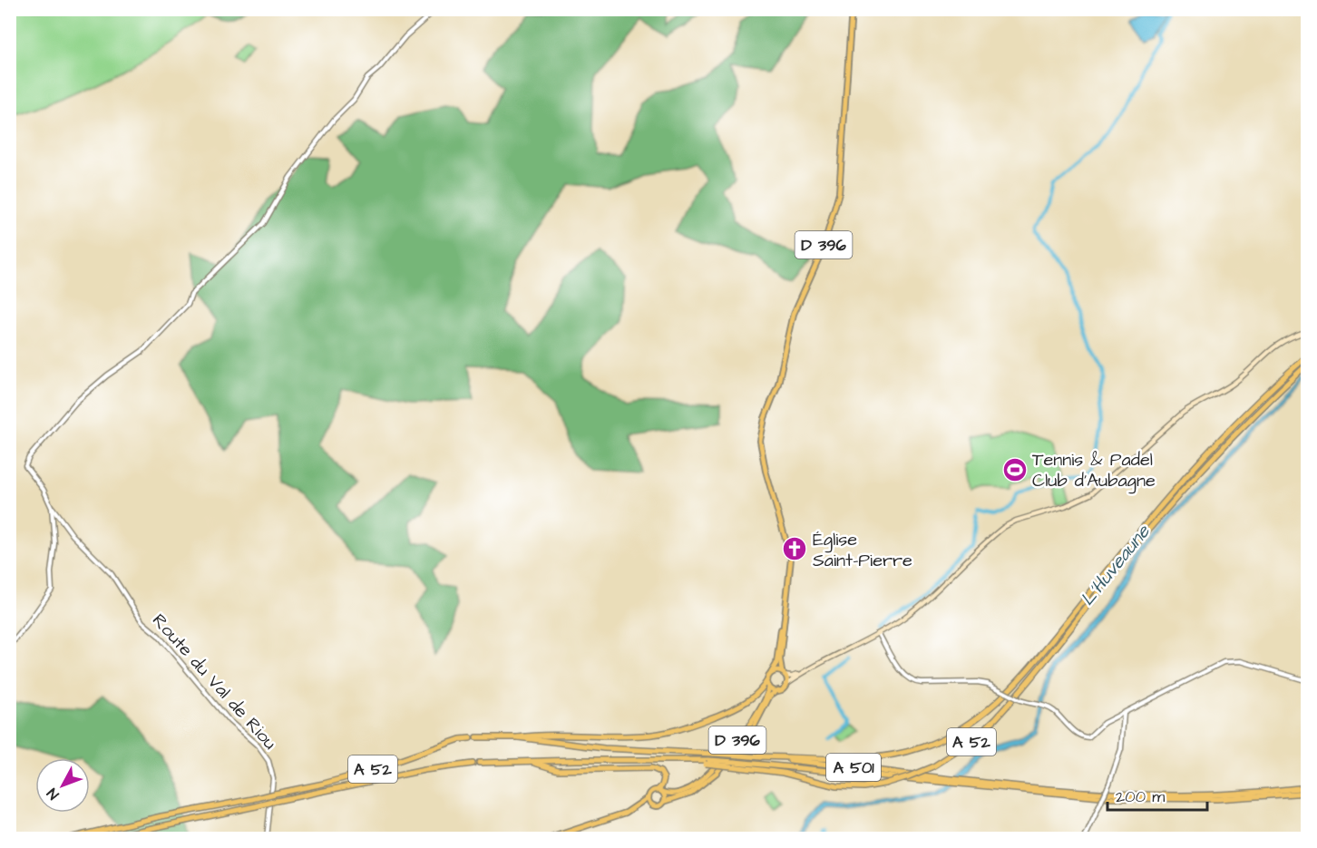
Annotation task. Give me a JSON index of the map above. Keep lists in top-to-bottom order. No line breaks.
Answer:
{"streets":{"highway":["A 52","A 501"],"main road":["D 396"],"street":["Route du Val de Riou"]},"crossings":[["A 52","A 501"]],"water":["L'Huveaune"],"places":{"sports":["Tennis & Padel Club d'Aubagne"],"church":["Église Saint-Pierre"]},"scale_bar":"200 m","north":"bottom left"}
